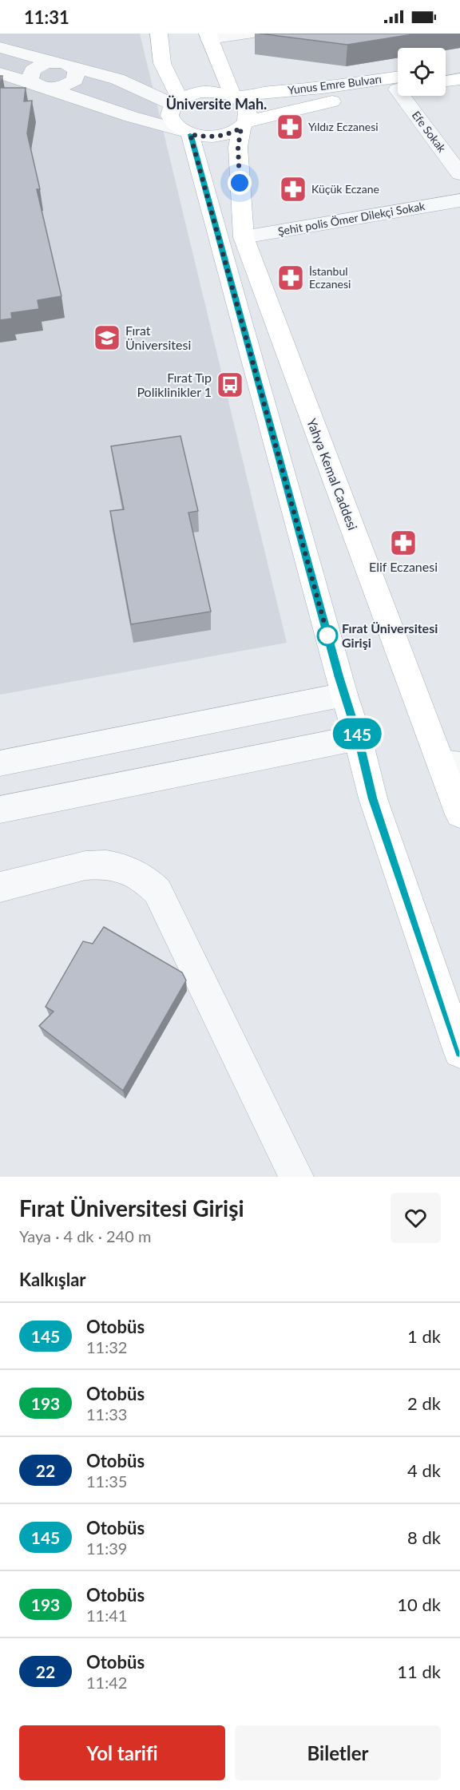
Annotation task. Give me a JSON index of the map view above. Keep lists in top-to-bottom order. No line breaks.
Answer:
{"streets":{"main road":["Yunus Emre Bulvarı","Yahya Kemal Caddesi"],"street":["Efe Sokak","Şehit polis Ömer Dilekçi Sokak"]},"crossings":[["Yunus Emre Bulvarı","Yahya Kemal Caddesi"],["Şehit polis Ömer Dilekçi Sokak","Yahya Kemal Caddesi"]],"districts":["Üniversite Mah."],"places":{"pharmacy":["Yıldız Eczanesi","Küçük Eczane","İstanbul Eczanesi","Elif Eczanesi"],"school or university":["Fırat Üniversitesi"],"bus stop":["Fırat Tıp Poliklinikler 1"],"other":["Fırat Üniversitesi Girişi"]},"lines":["bus line 145"],"page":{"status":"11:31","on_map":"145","heading":[["Fırat Üniversitesi Girişi","Yaya · 4 dk · 240 m"],"Kalkışlar"],"list":[{"mark":"145","name":"Otobüs","note":"11:32","value":"1 dk"},{"mark":"193","name":"Otobüs","note":"11:33","value":"2 dk"},{"mark":"22","name":"Otobüs","note":"11:35","value":"4 dk"},{"mark":"145","name":"Otobüs","note":"11:39","value":"8 dk"},{"mark":"193","name":"Otobüs","note":"11:41","value":"10 dk"},{"mark":"22","name":"Otobüs","note":"11:42","value":"11 dk"}],"buttons":["Yol tarifi","Biletler"]}}
